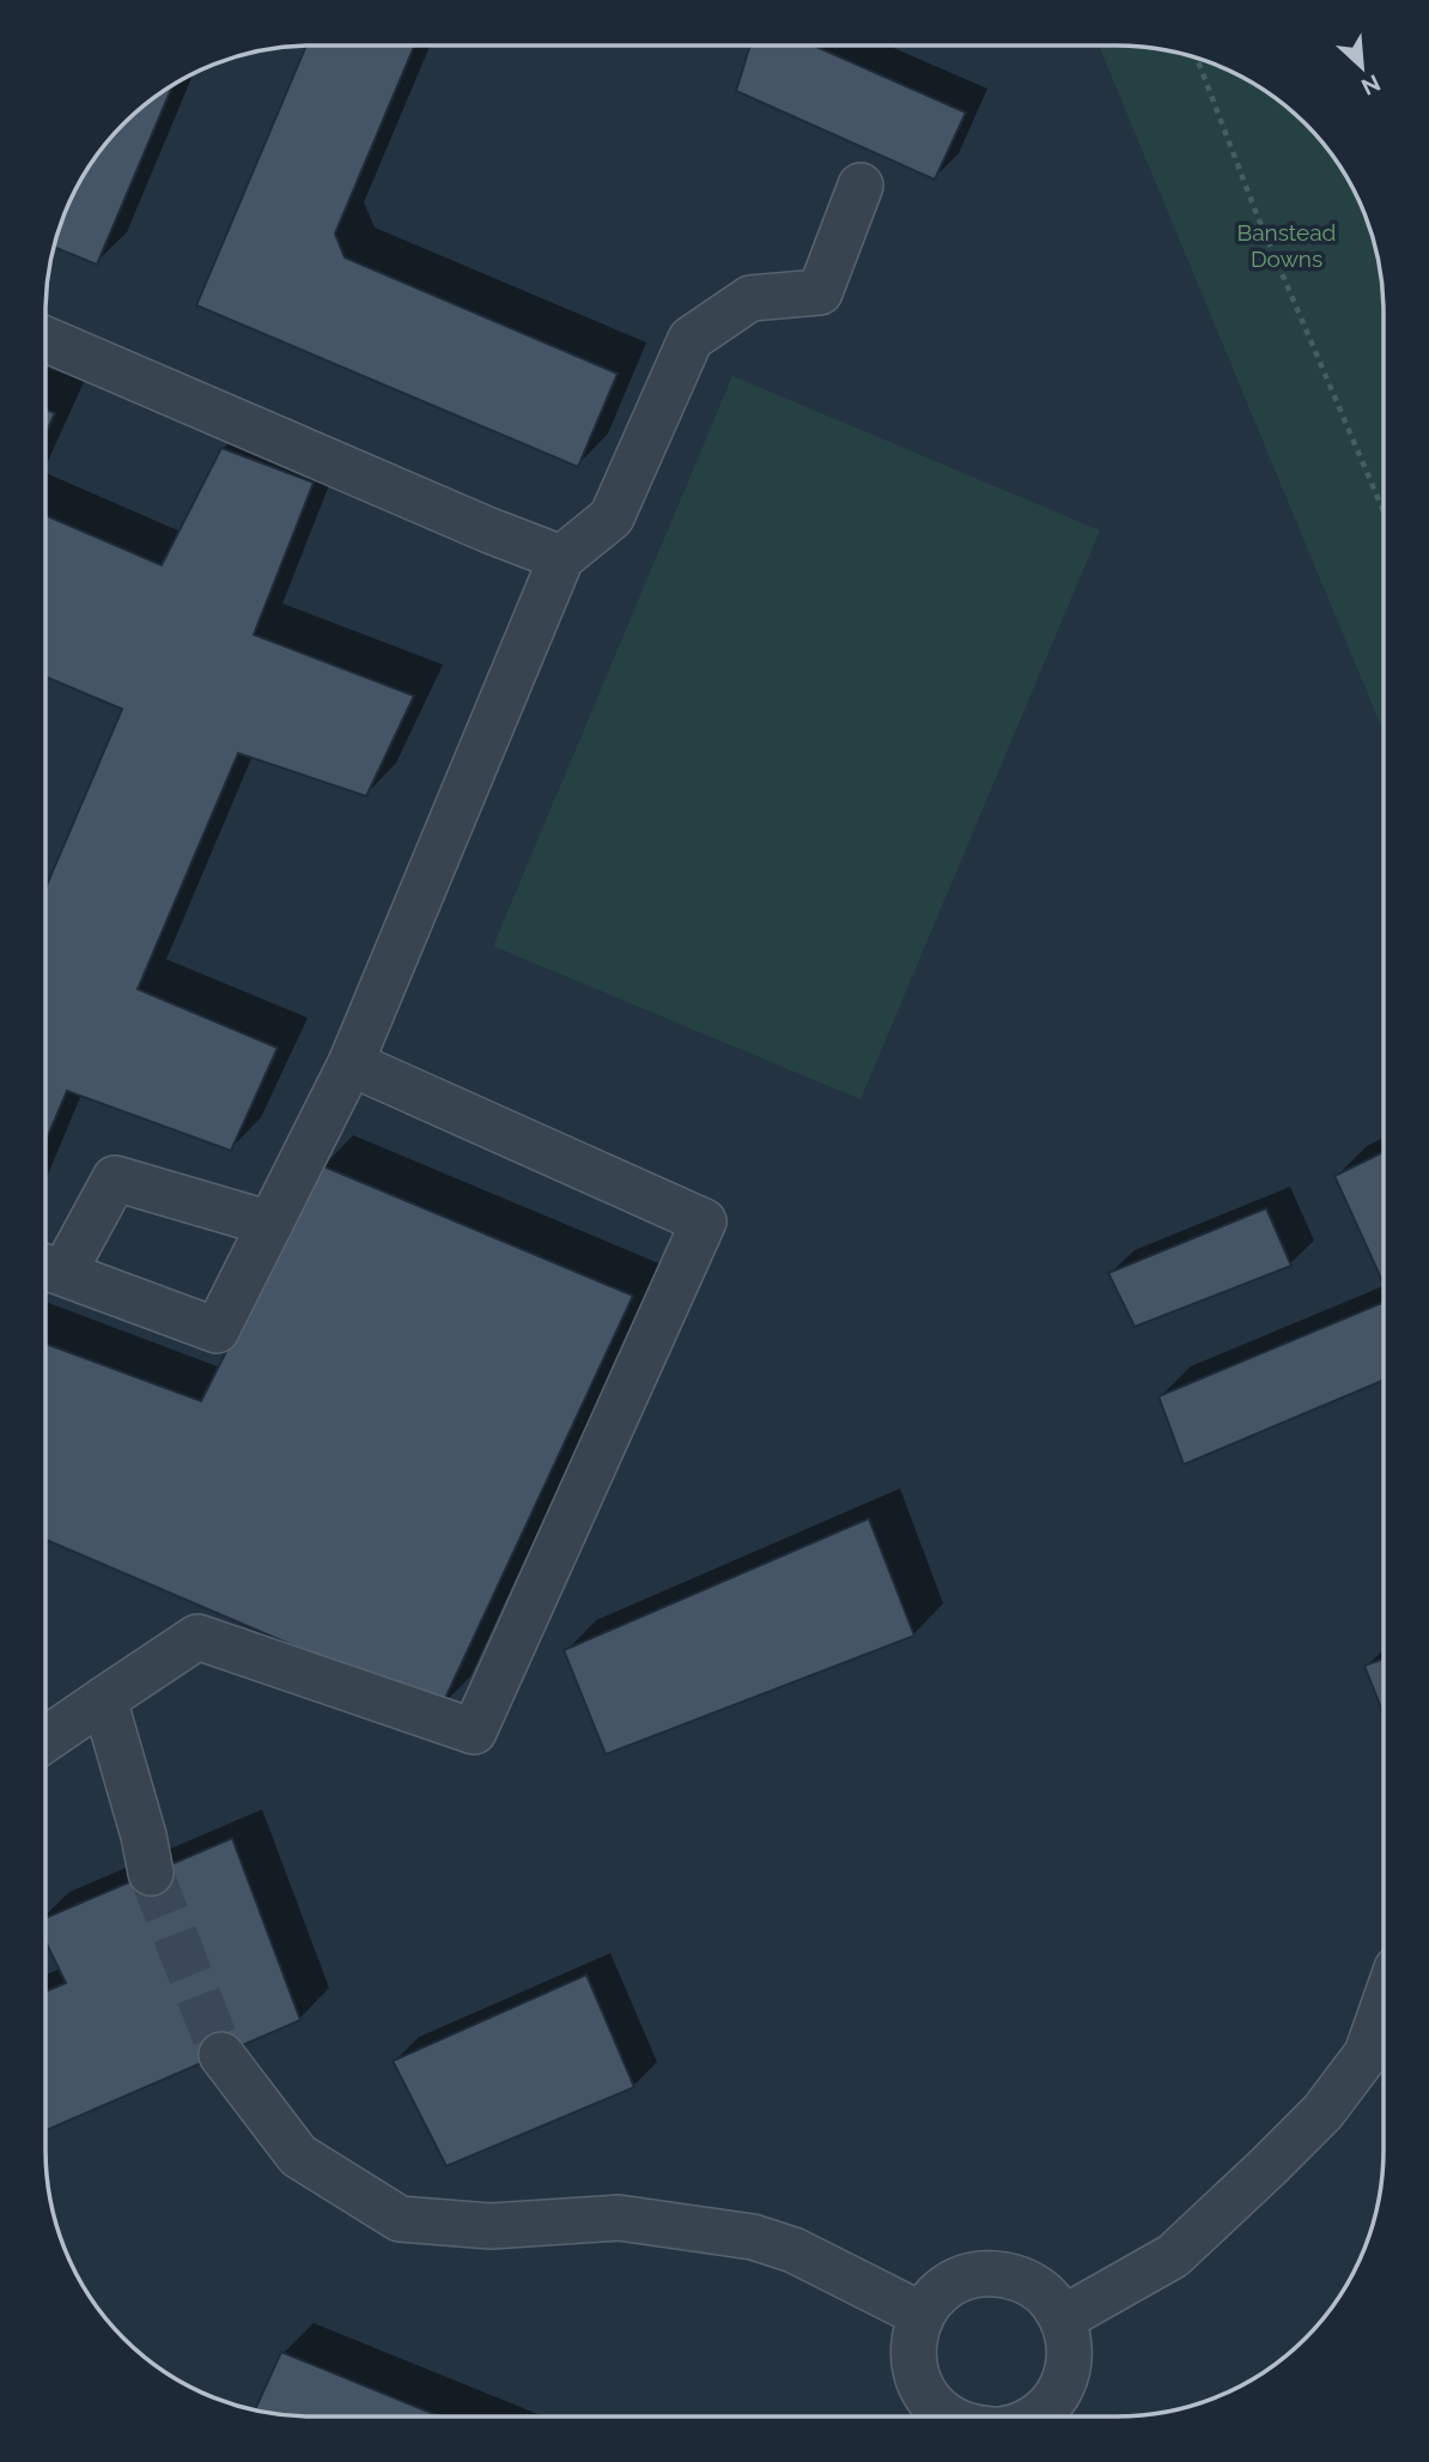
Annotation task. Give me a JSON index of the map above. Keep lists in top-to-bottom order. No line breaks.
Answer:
{"parks":["Banstead Downs"],"north":"bottom right"}
